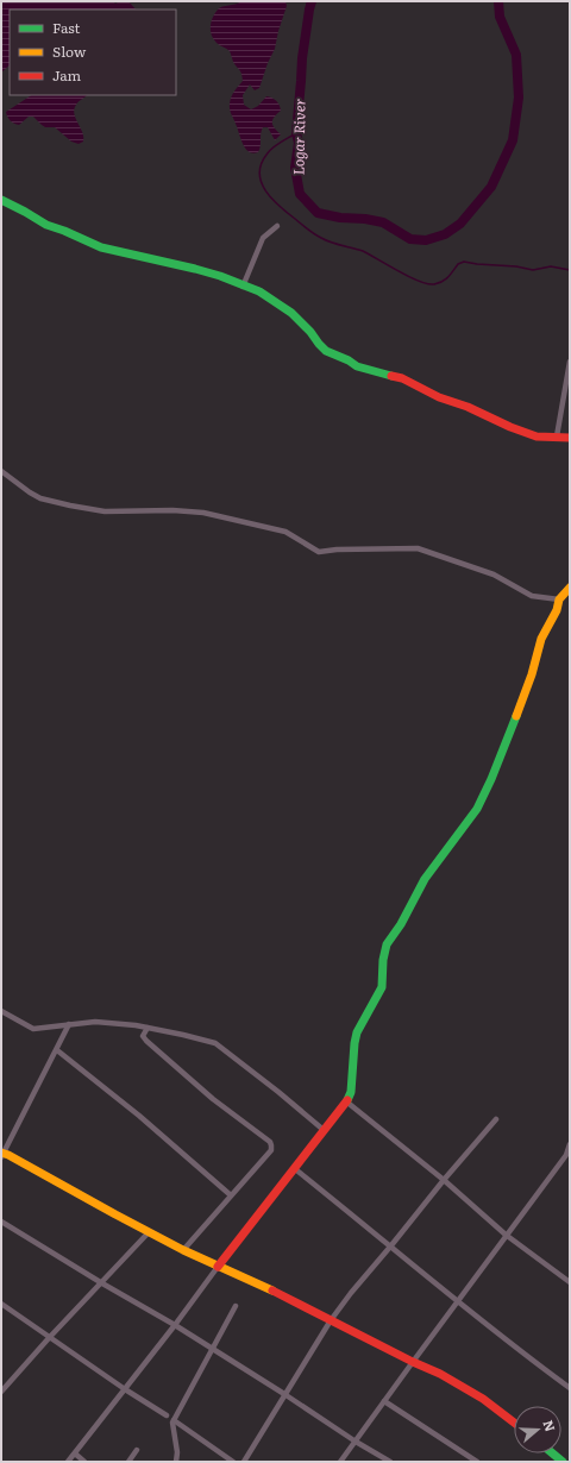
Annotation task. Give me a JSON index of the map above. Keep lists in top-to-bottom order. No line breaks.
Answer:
{"water":["Logar River"],"legend":["Fast","Slow","Jam"],"north":"right"}
